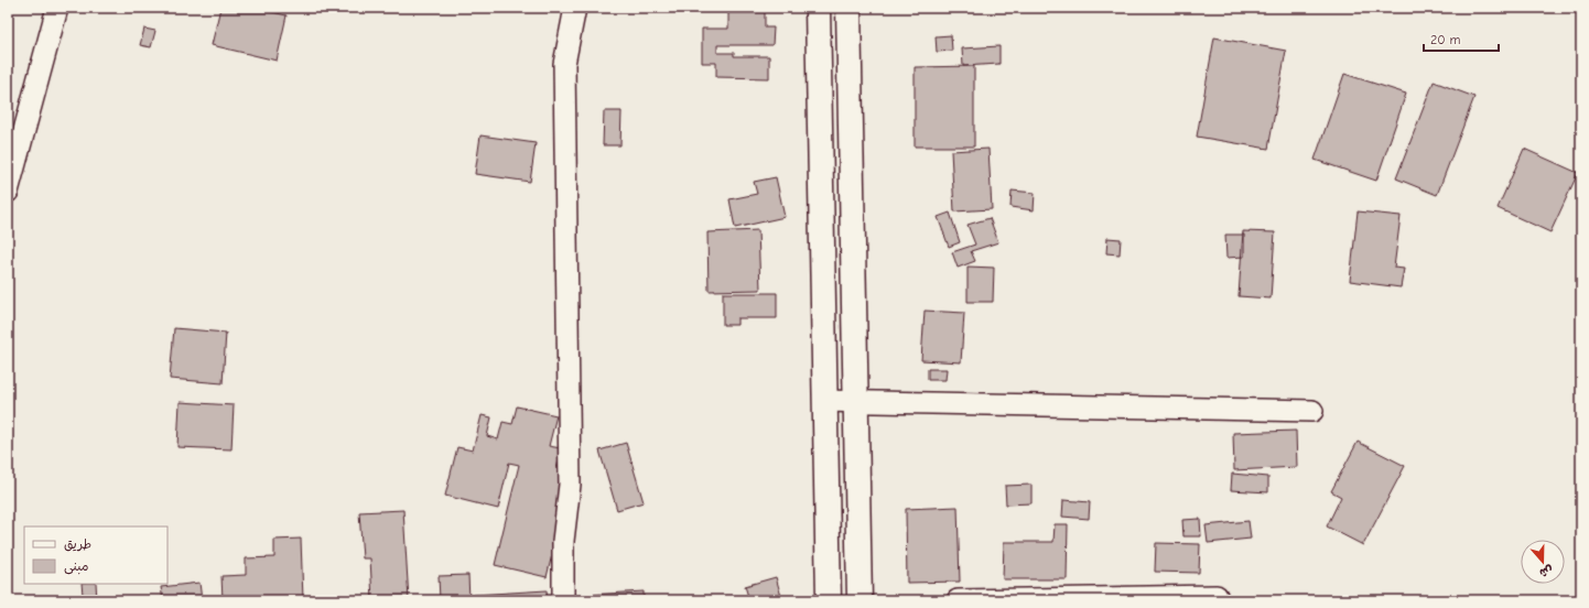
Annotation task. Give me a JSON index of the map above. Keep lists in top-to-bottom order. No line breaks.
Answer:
{"legend":["طريق","مبنى"],"scale_bar":"20 m","north":"bottom"}
